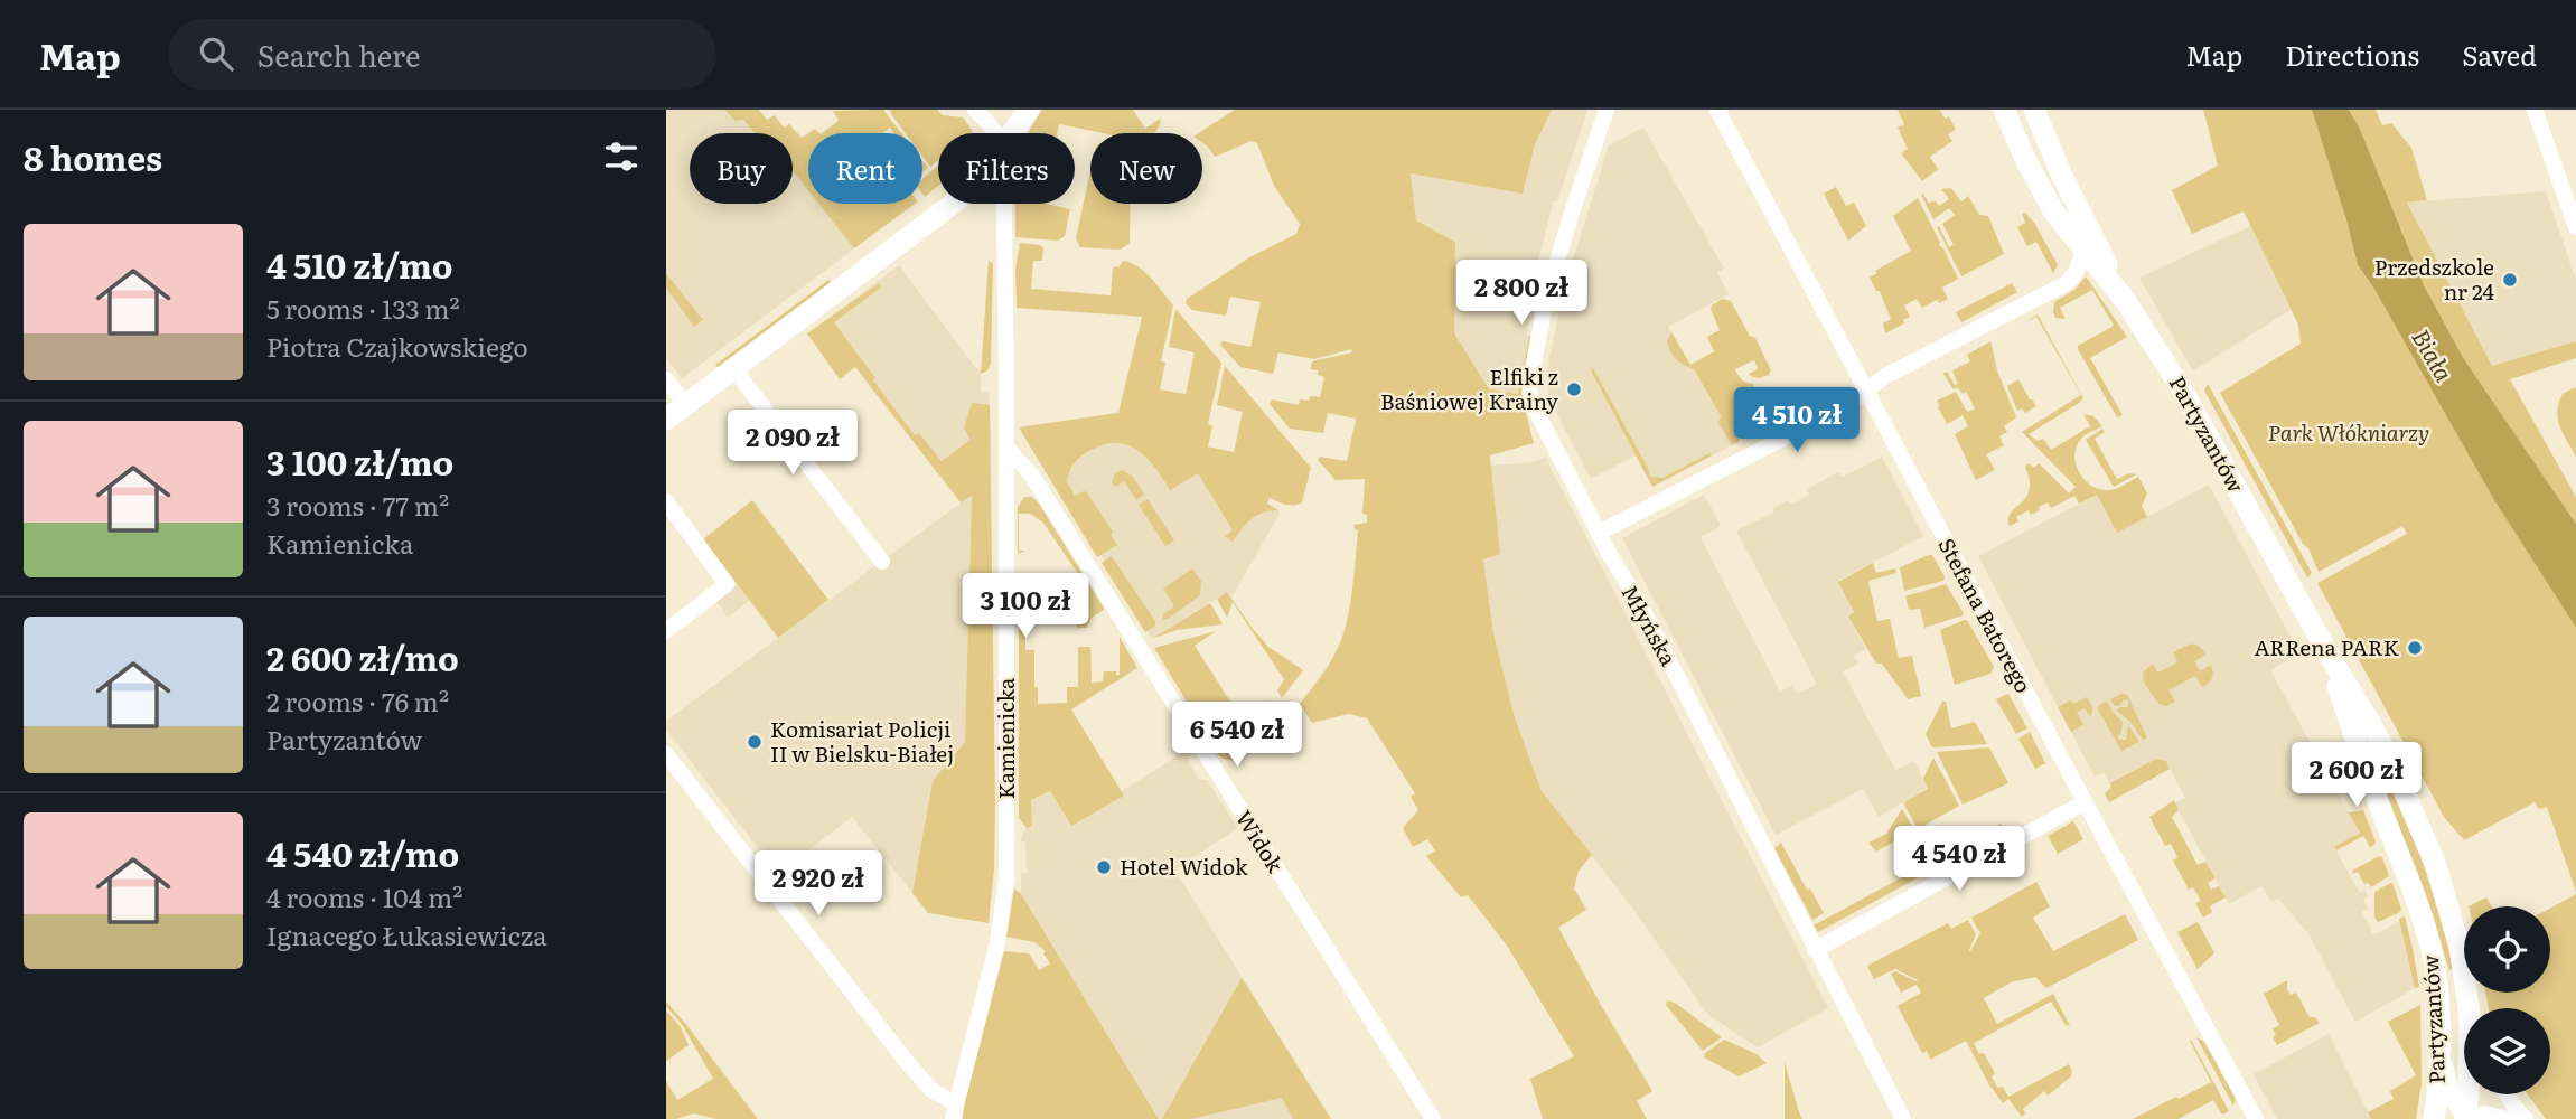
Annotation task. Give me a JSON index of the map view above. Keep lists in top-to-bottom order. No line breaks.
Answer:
{"streets":{"main road":["Partyzantów"],"street":["Stefana Batorego","Młyńska","Kamienicka","Widok"]},"crossings":[["Kamienicka","Widok"]],"water":["Biała"],"parks":["Park Włókniarzy"],"places":["Przedszkole nr 24","Elfiki z Baśniowej Krainy","ARRena PARK","Komisariat Policji II w Bielsku-Białej","Hotel Widok"],"page":{"header":"Map","search":"Search here","nav":["Map","Directions","Saved"],"heading":"8 homes","chip":["Buy","Rent","Filters","New"],"list":[{"name":"4 510 zł/mo","note":"5 rooms · 133 m² · Piotra Czajkowskiego"},{"name":"3 100 zł/mo","note":"3 rooms · 77 m² · Kamienicka"},{"name":"2 600 zł/mo","note":"2 rooms · 76 m² · Partyzantów"},{"name":"4 540 zł/mo","note":"4 rooms · 104 m² · Ignacego Łukasiewicza"}],"price":["2 800 zł","4 510 zł","2 090 zł","3 100 zł","6 540 zł","2 600 zł","4 540 zł","2 920 zł"]}}
